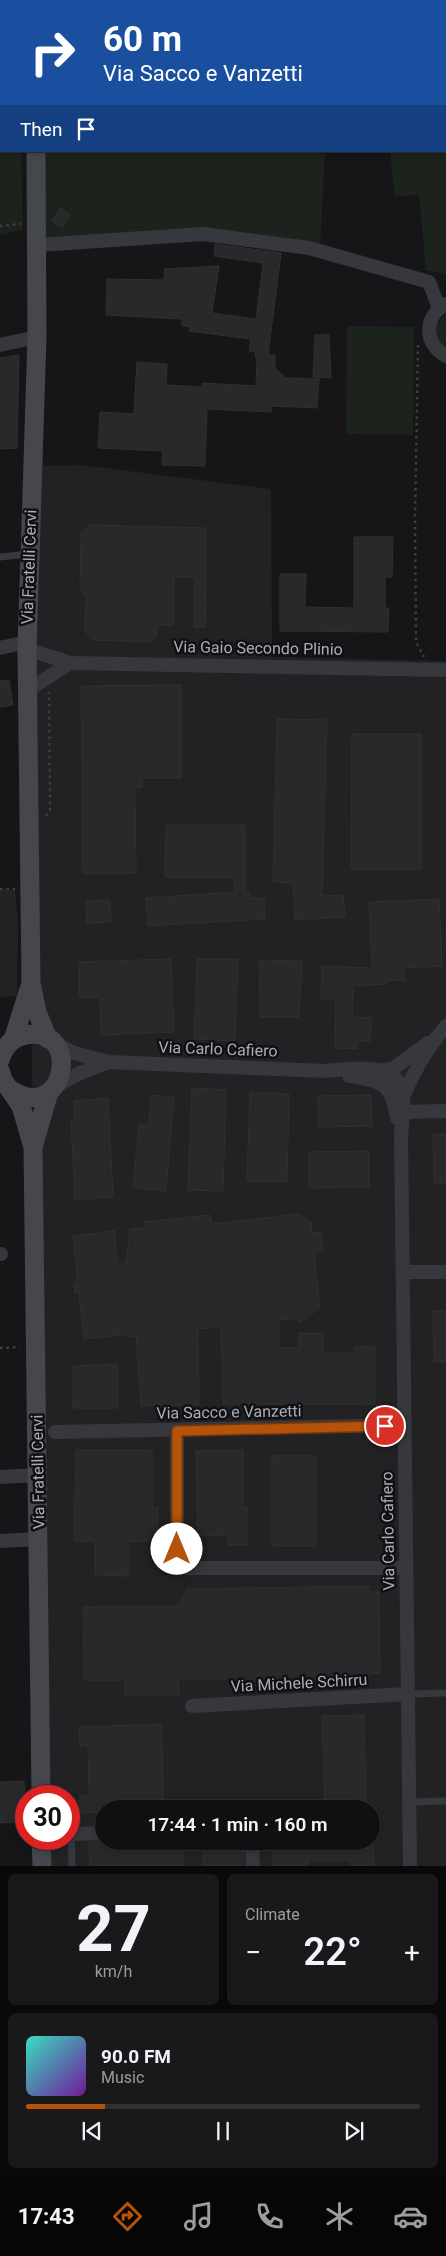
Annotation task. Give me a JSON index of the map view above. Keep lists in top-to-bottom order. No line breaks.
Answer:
{"streets":{"main road":["Via Fratelli Cervi"],"street":["Via Gaio Secondo Plinio","Via Carlo Cafiero","Via Sacco e Vanzetti","Via Michele Schirru"]},"crossings":[["Via Fratelli Cervi","Via Gaio Secondo Plinio"],["Via Fratelli Cervi","Via Carlo Cafiero"],["Via Carlo Cafiero","Via Sacco e Vanzetti"],["Via Carlo Cafiero","Via Michele Schirru"]],"page":{"turn":["60 m","Via Sacco e Vanzetti"],"then":"Then","limit":"30","trip":"17:44 · 1 min · 160 m","tile":[["27","km/h"],"Climate"],"heat":["−","22°","+"],"song":["90.0 FM","Music"],"tabs":"17:43"}}
